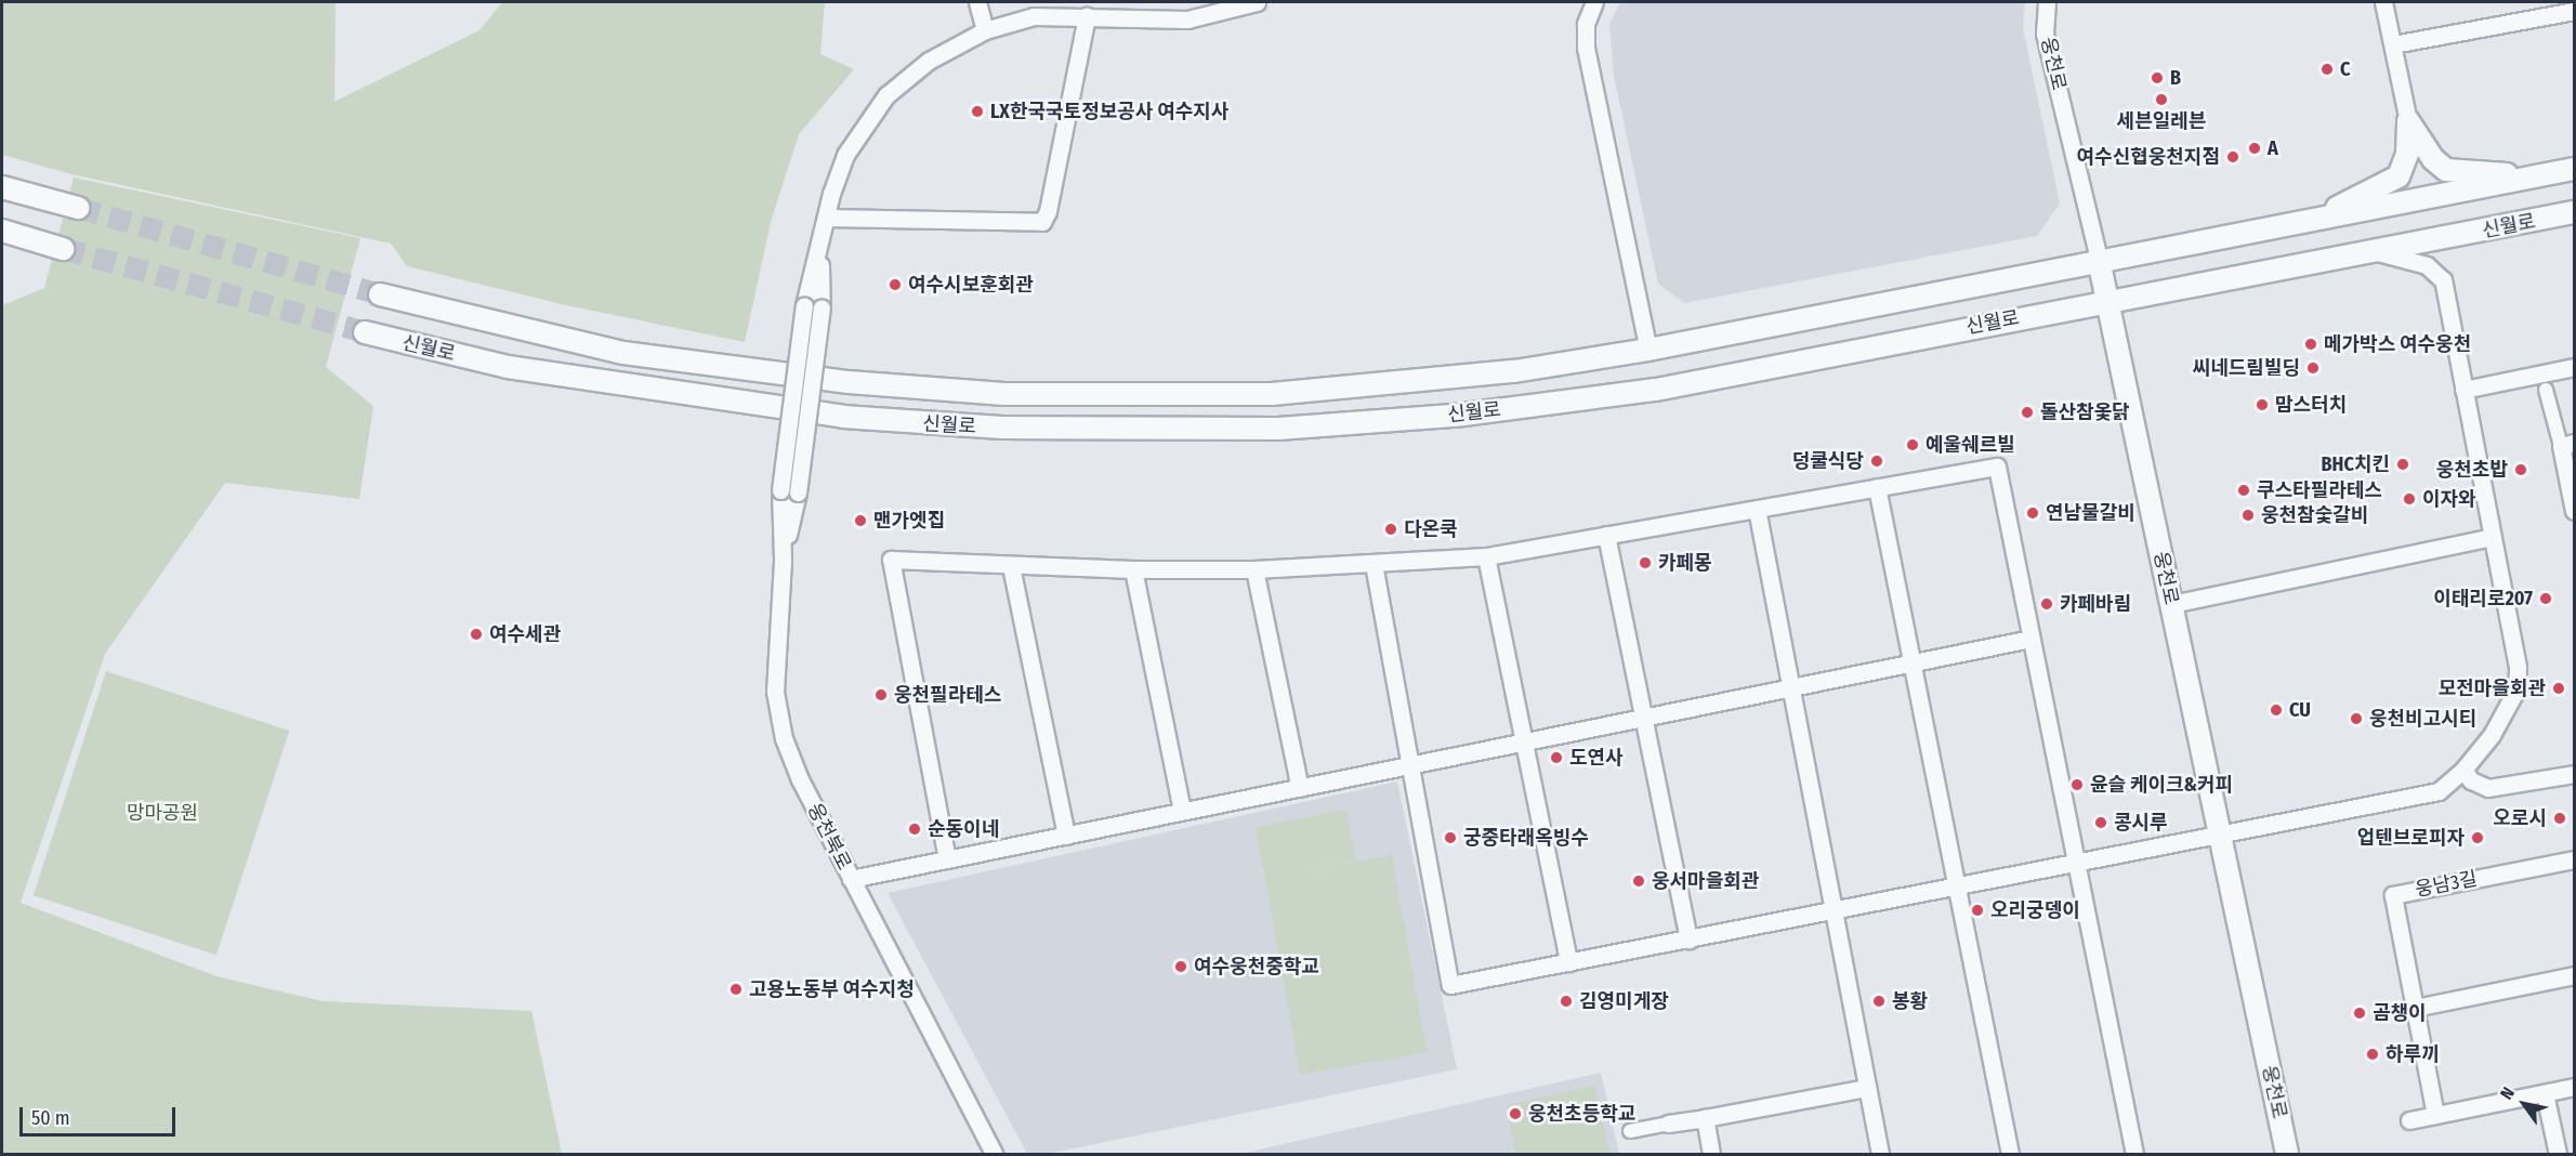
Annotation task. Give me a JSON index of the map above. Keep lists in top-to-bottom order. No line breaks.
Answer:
{"streets":{"street":["웅천로","신월로","웅천북로","웅남3길"]},"crossings":[["웅천로","신월로"]],"parks":["망마공원"],"places":["C","B","세븐일레븐","LX한국국토정보공사 여수지사","A","여수신협웅천지점","여수시보훈회관","메가박스 여수웅천","씨네드림빌딩","맘스터치","돌산참옻닭","예울쉐르빌","덩쿨식당","BHC치킨","웅천초밥","쿠스타필라테스","이자와","연남물갈비","웅천참숯갈비","맨가엣집","다온쿡","카페몽","이태리로207","카페바림","여수세관","모전마을회관","웅천필라테스","CU","웅천비고시티","도연사","윤슬 케이크&커피","오로시","콩시루","순동이네","궁중타래옥빙수","업텐브로피자","웅서마을회관","오리궁뎅이","여수웅천중학교","고용노동부 여수지청","김영미게장","봉황","곰챙이","하루끼","웅천초등학교"],"scale_bar":"50 m","north":"top left"}
